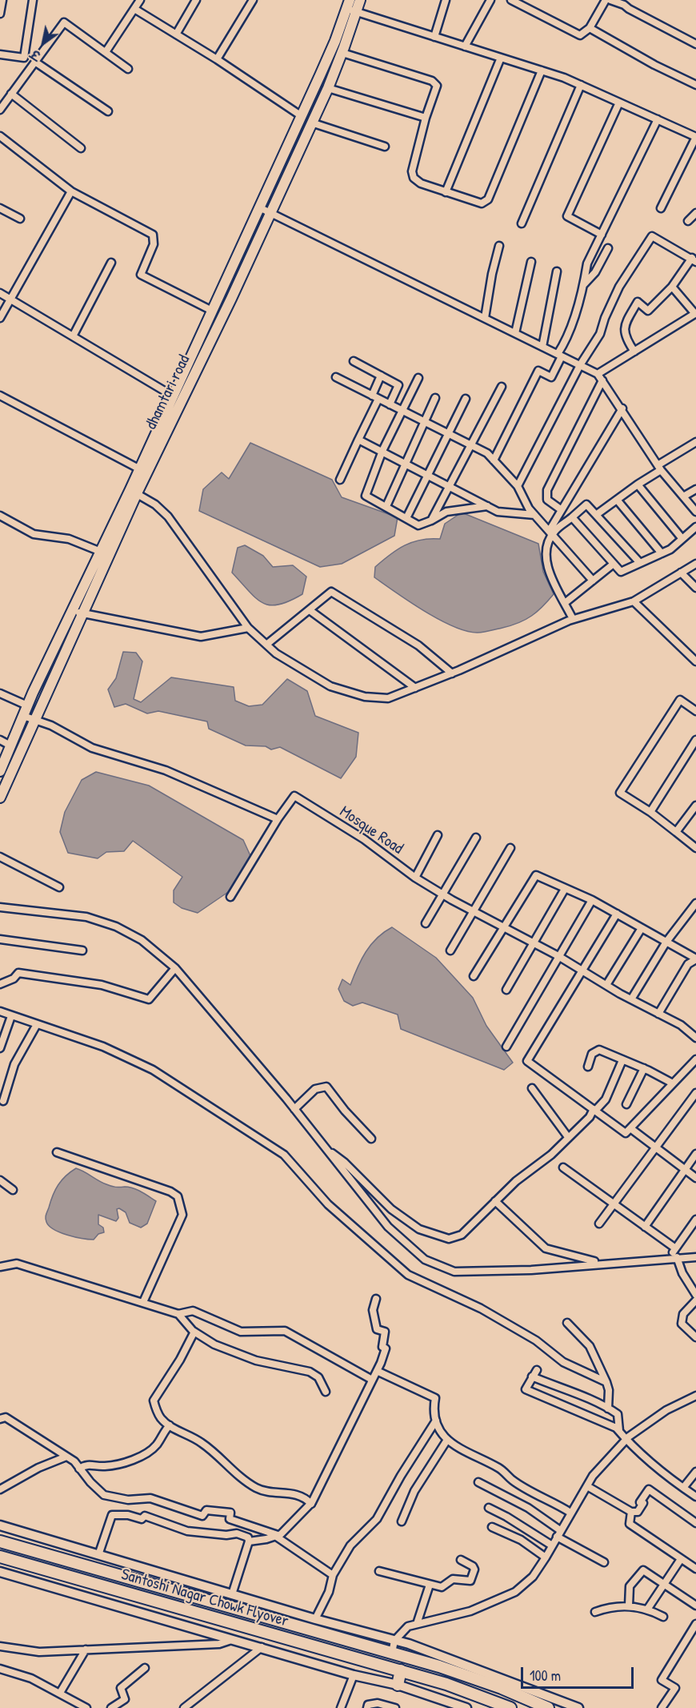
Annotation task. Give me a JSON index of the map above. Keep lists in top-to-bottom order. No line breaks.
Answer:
{"streets":{"highway":["Santoshi Nagar Chowk Flyover"],"main road":["dhamtari road"],"street":["Mosque Road"]},"scale_bar":"100 m","north":"bottom left"}
